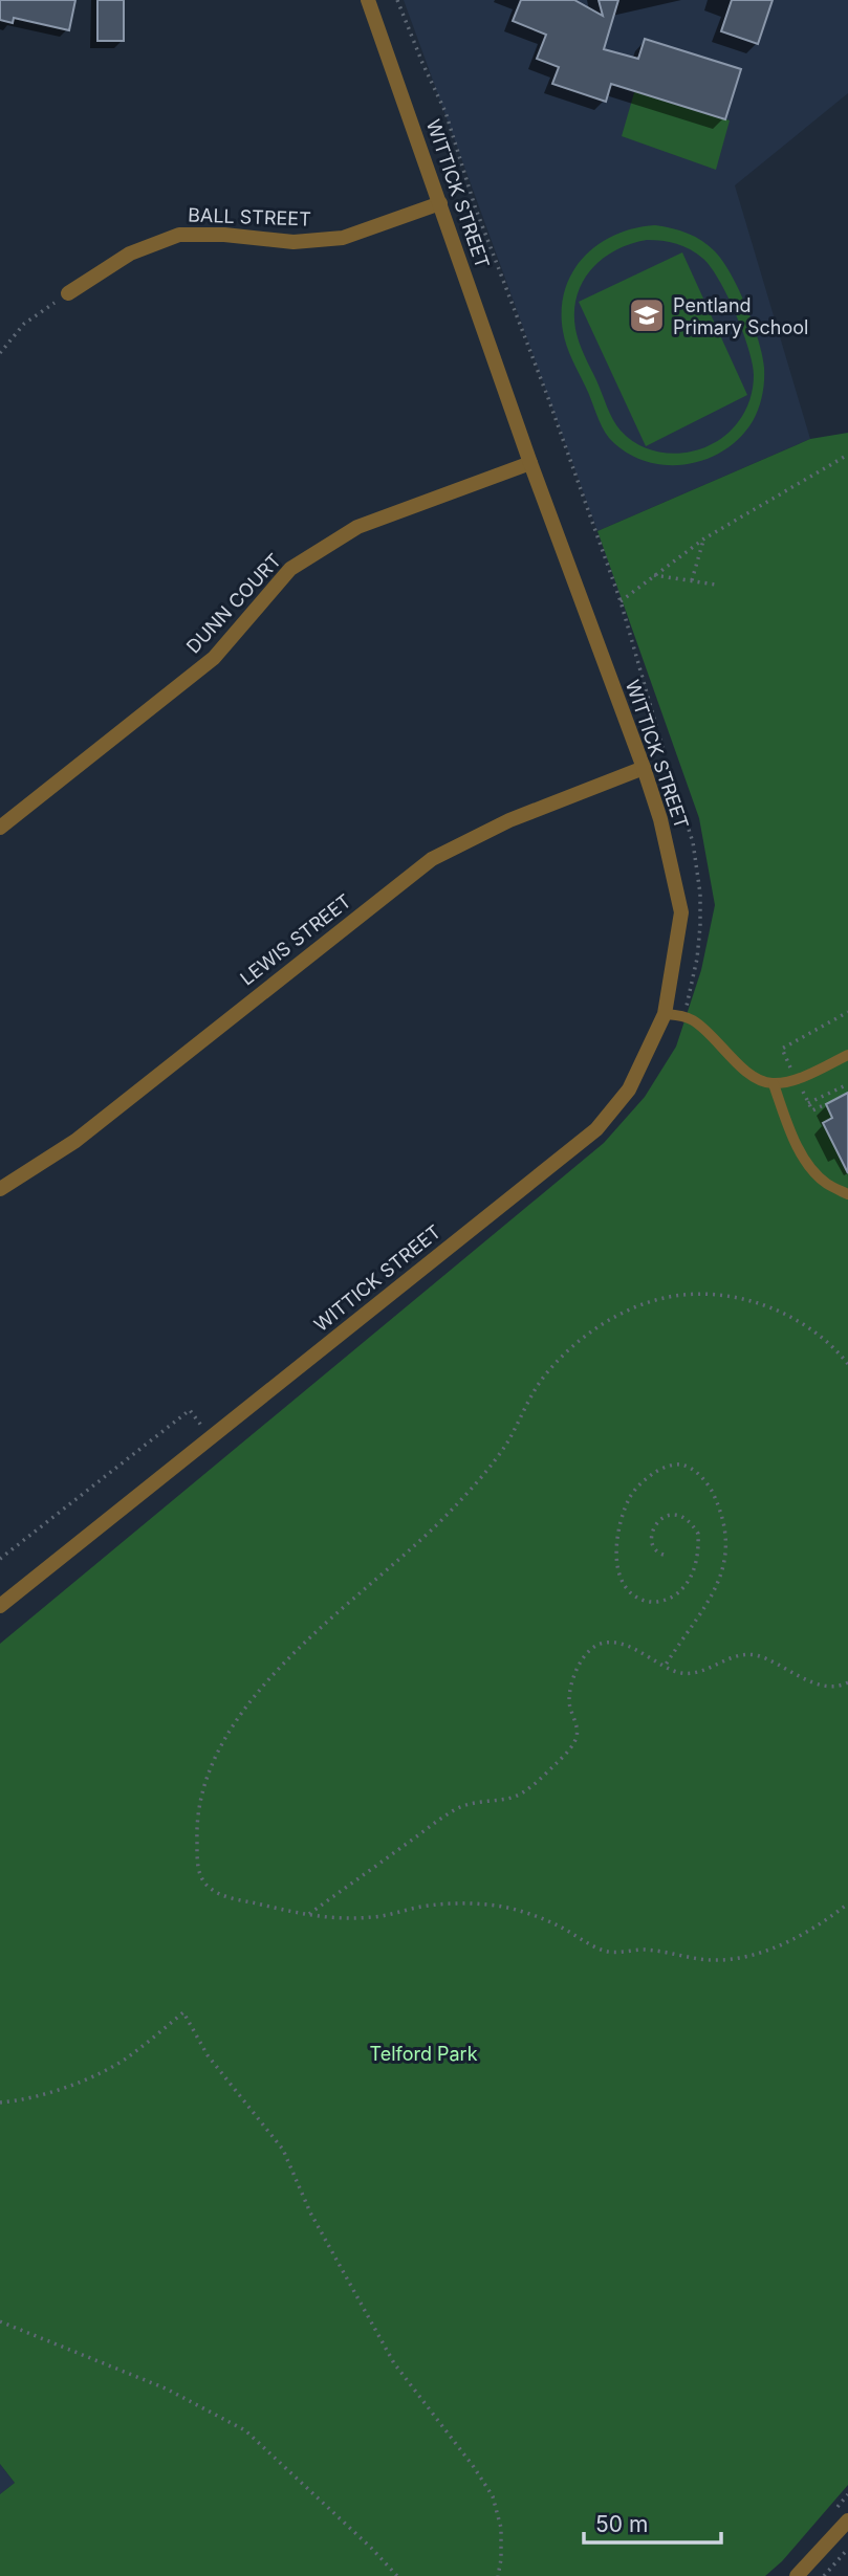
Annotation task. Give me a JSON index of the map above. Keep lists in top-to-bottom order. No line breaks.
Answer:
{"streets":{"street":["WITTICK STREET","BALL STREET","DUNN COURT","LEWIS STREET"]},"crossings":[["WITTICK STREET","BALL STREET"],["WITTICK STREET","DUNN COURT"],["WITTICK STREET","LEWIS STREET"]],"parks":["Telford Park"],"places":{"school or university":["Pentland Primary School"]},"scale_bar":"50 m"}
